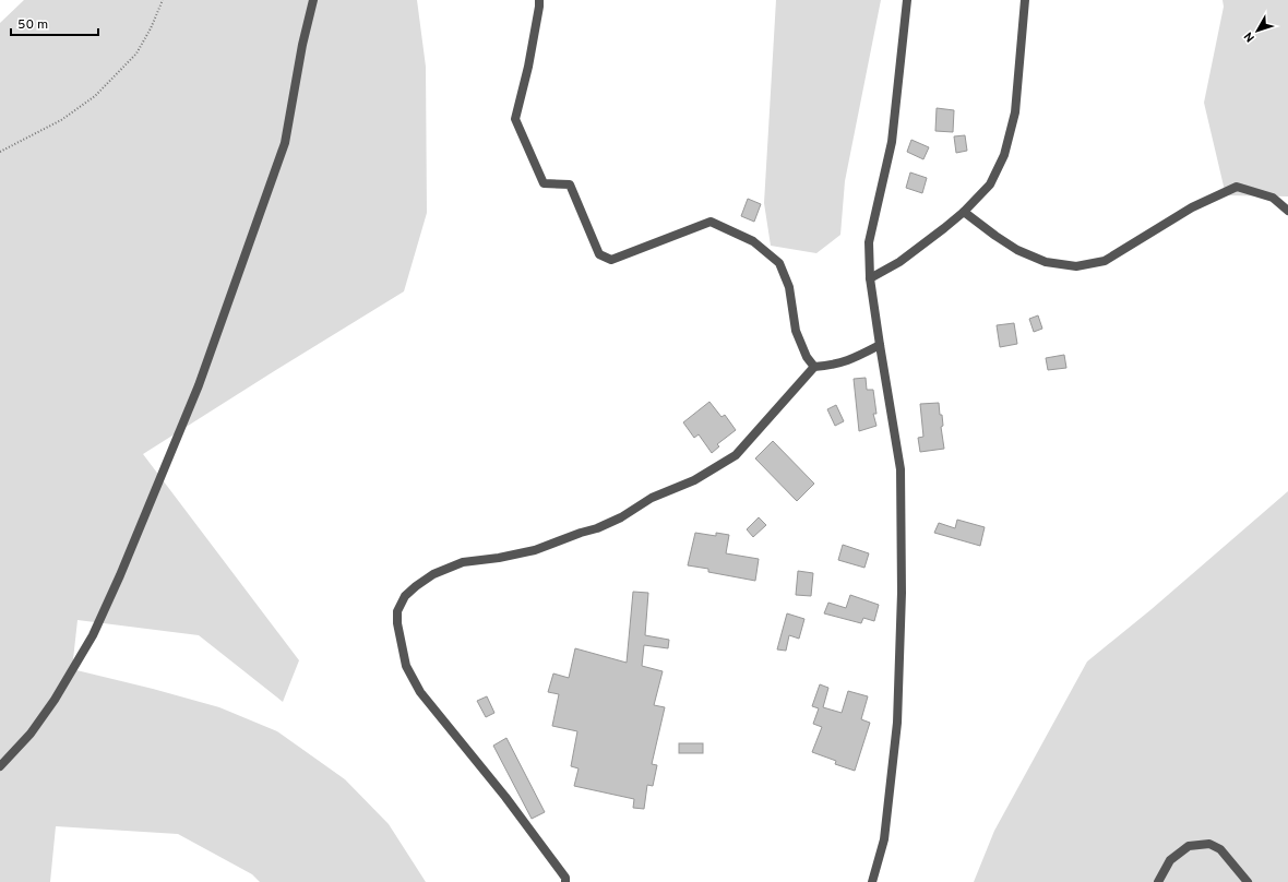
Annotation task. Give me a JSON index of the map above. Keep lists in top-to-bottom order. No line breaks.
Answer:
{"scale_bar":"50 m","north":"bottom left"}
